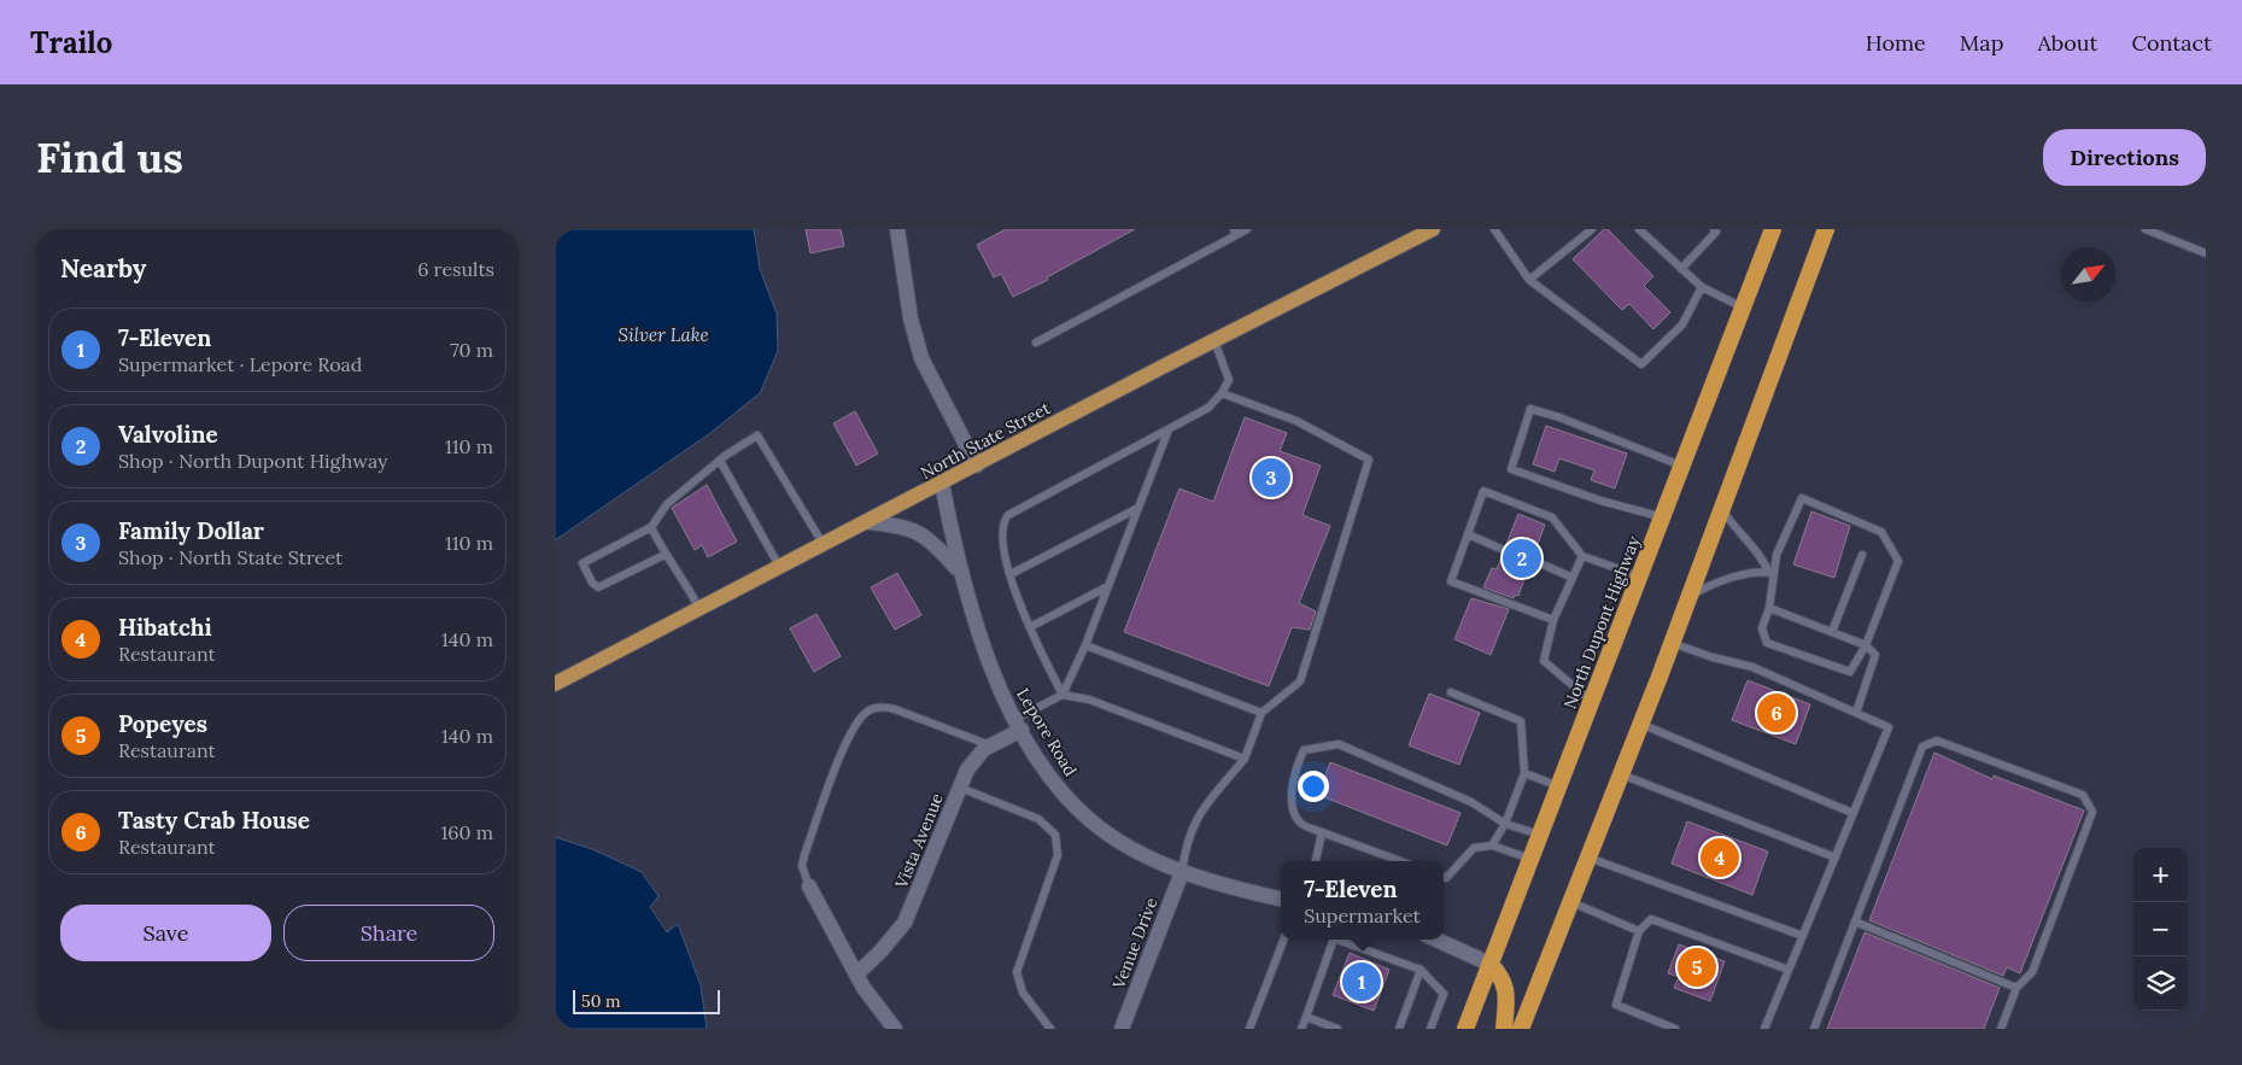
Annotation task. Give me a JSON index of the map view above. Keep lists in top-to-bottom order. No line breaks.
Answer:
{"streets":{"highway":["North Dupont Highway"],"main road":["North State Street"],"street":["Lepore Road","Vista Avenue","Venue Drive"]},"crossings":[["North State Street","Lepore Road"],["Lepore Road","Vista Avenue"],["Lepore Road","Venue Drive"]],"water":["Silver Lake"],"scale_bar":"50 m","north":"top right","page":{"header":"Trailo","nav":["Home","Map","About","Contact"],"buttons":["Directions",["Save","Share"]],"title":"Find us","heading":["Nearby","6 results"],"list":[{"mark":"1","name":"7-Eleven","note":"Supermarket · Lepore Road","value":"70 m"},{"mark":"2","name":"Valvoline","note":"Shop · North Dupont Highway","value":"110 m"},{"mark":"3","name":"Family Dollar","note":"Shop · North State Street","value":"110 m"},{"mark":"4","name":"Hibatchi","note":"Restaurant","value":"140 m"},{"mark":"5","name":"Popeyes","note":"Restaurant","value":"140 m"},{"mark":"6","name":"Tasty Crab House","note":"Restaurant","value":"160 m"}],"pins":["3","2","6","4","5","1"],"map_buttons":["+","−"],"popup":["7-Eleven","Supermarket"],"scale":"50 m"}}
